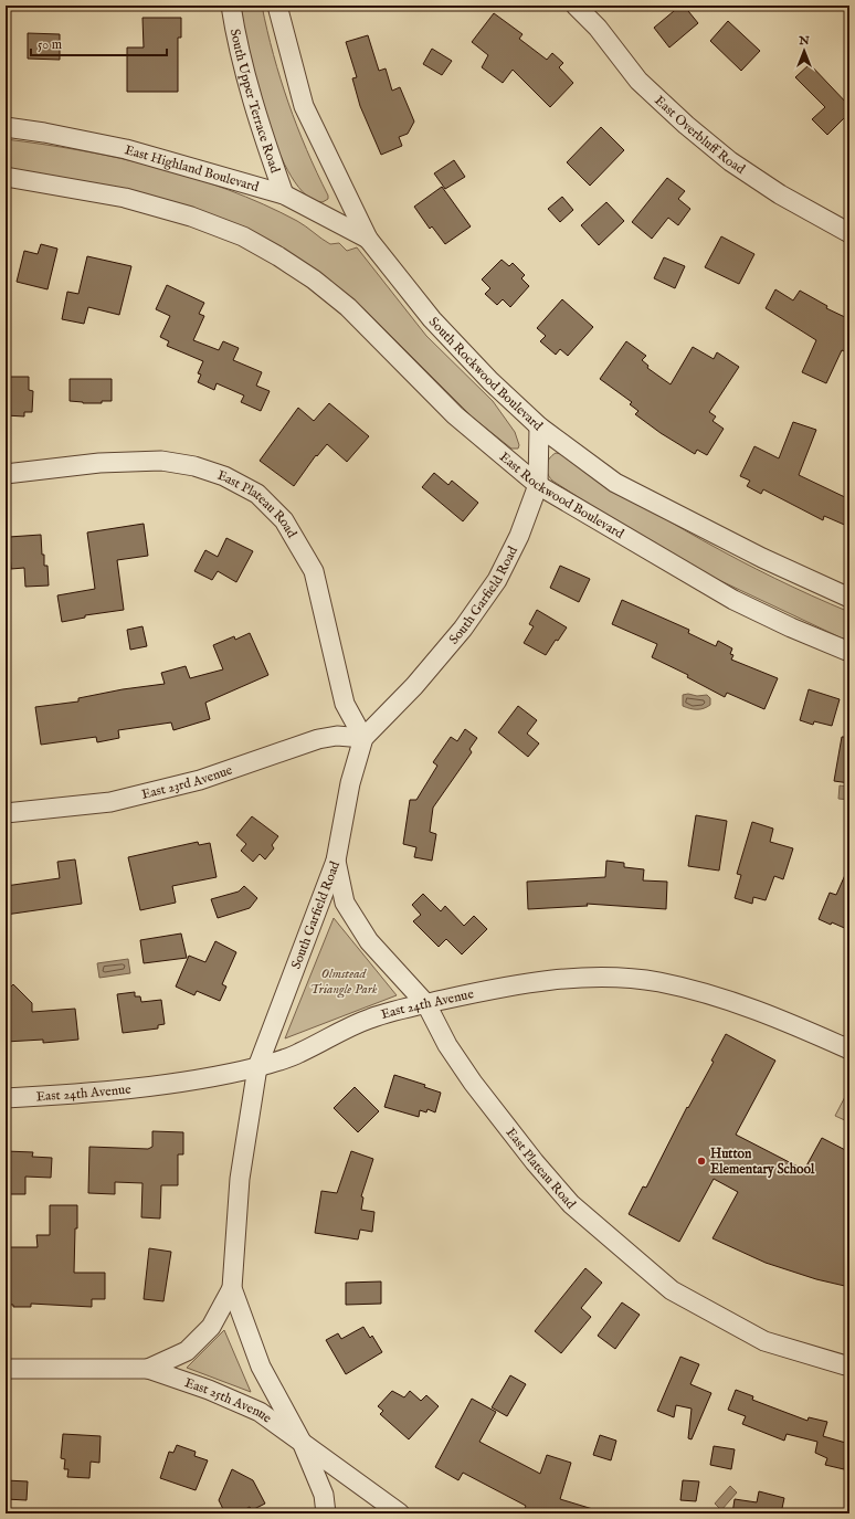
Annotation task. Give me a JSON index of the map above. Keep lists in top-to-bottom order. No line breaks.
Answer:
{"streets":{"street":["South Upper Terrace Road","East Overbluff Road","East Highland Boulevard","South Rockwood Boulevard","East Rockwood Boulevard","East Plateau Road","South Garfield Road","East 23rd Avenue","East 24th Avenue","East 25th Avenue"]},"crossings":[["South Upper Terrace Road","East Highland Boulevard"],["East Highland Boulevard","South Rockwood Boulevard"],["South Rockwood Boulevard","South Garfield Road"],["East Rockwood Boulevard","South Garfield Road"],["East Plateau Road","South Garfield Road"],["East Plateau Road","East 23rd Avenue"],["East Plateau Road","East 24th Avenue"],["South Garfield Road","East 23rd Avenue"],["South Garfield Road","East 24th Avenue"],["South Garfield Road","East 25th Avenue"]],"parks":["Olmstead Triangle Park"],"places":["Hutton Elementary School"],"scale_bar":"50 m","north":"top"}
